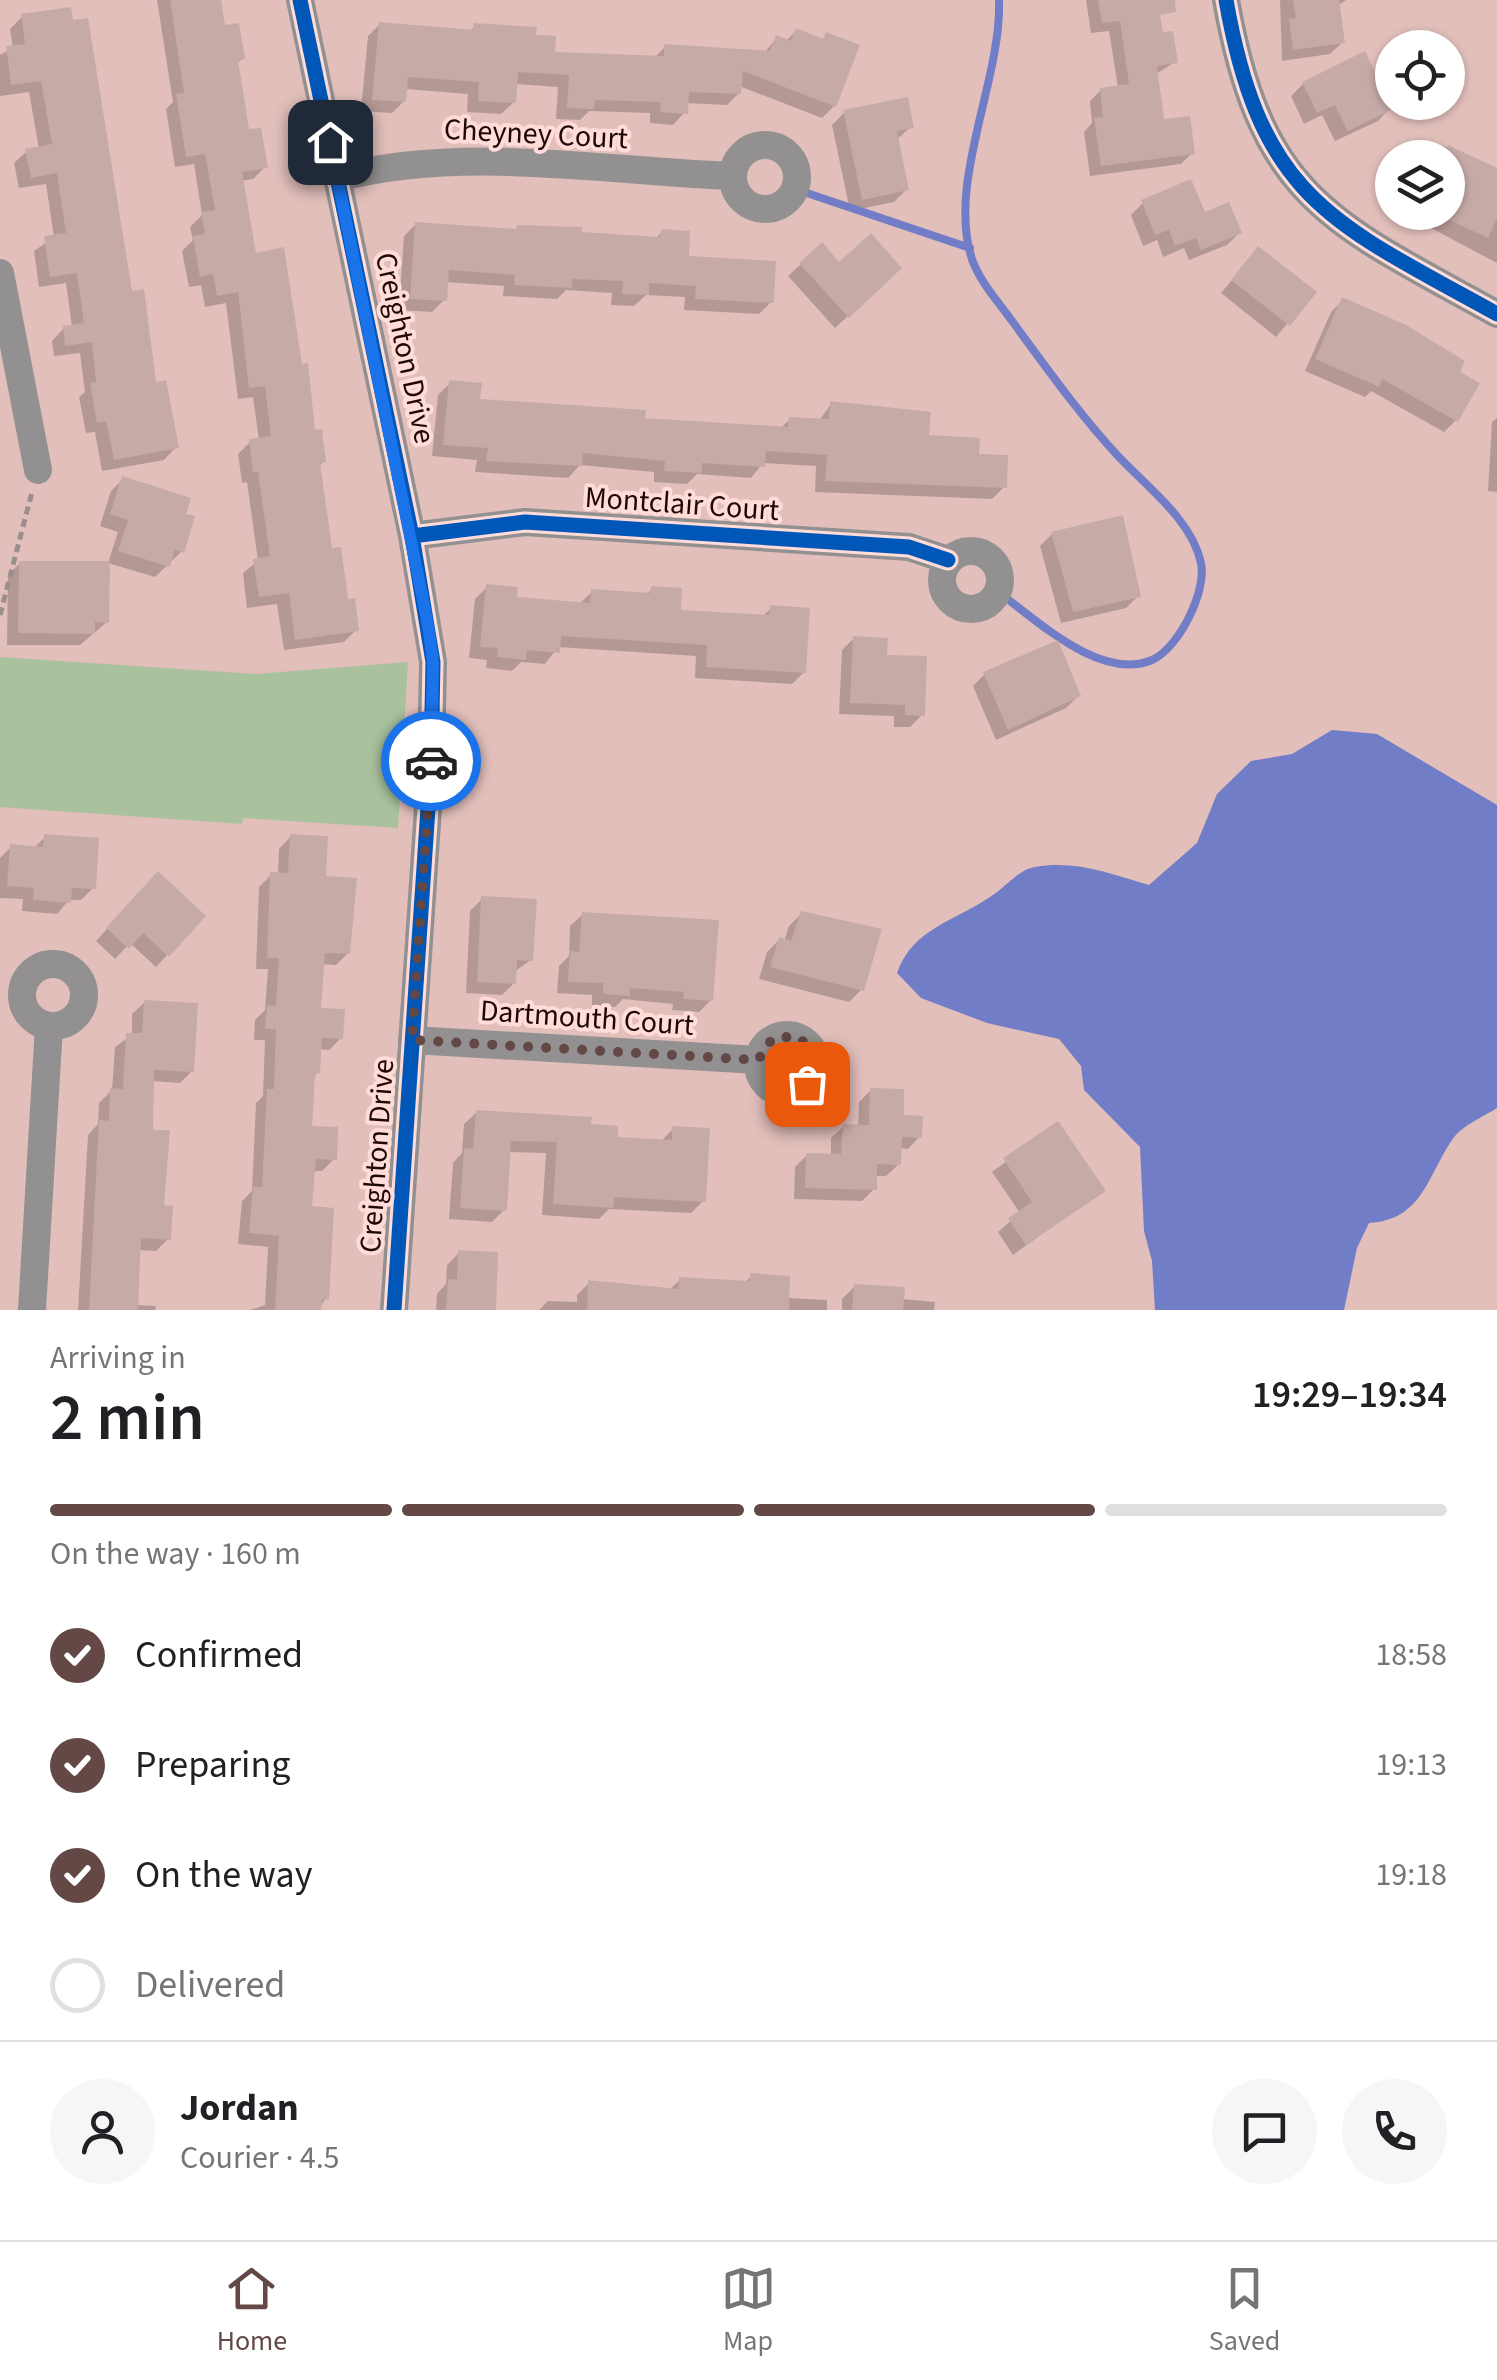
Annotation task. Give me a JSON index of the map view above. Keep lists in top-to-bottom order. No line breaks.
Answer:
{"streets":{"street":["Cheyney Court","Creighton Drive","Montclair Court","Dartmouth Court"]},"crossings":[["Cheyney Court","Creighton Drive"],["Creighton Drive","Montclair Court"],["Creighton Drive","Dartmouth Court"]],"page":{"heading":["2 min","Arriving in","19:29–19:34"],"panel":["Jordan","Courier · 4.5"],"bar":"On the way · 160 m","list":[["Confirmed","18:58"],["Preparing","19:13"],["On the way","19:18"],"Delivered"],"tabs":["Home","Map","Saved"]}}
